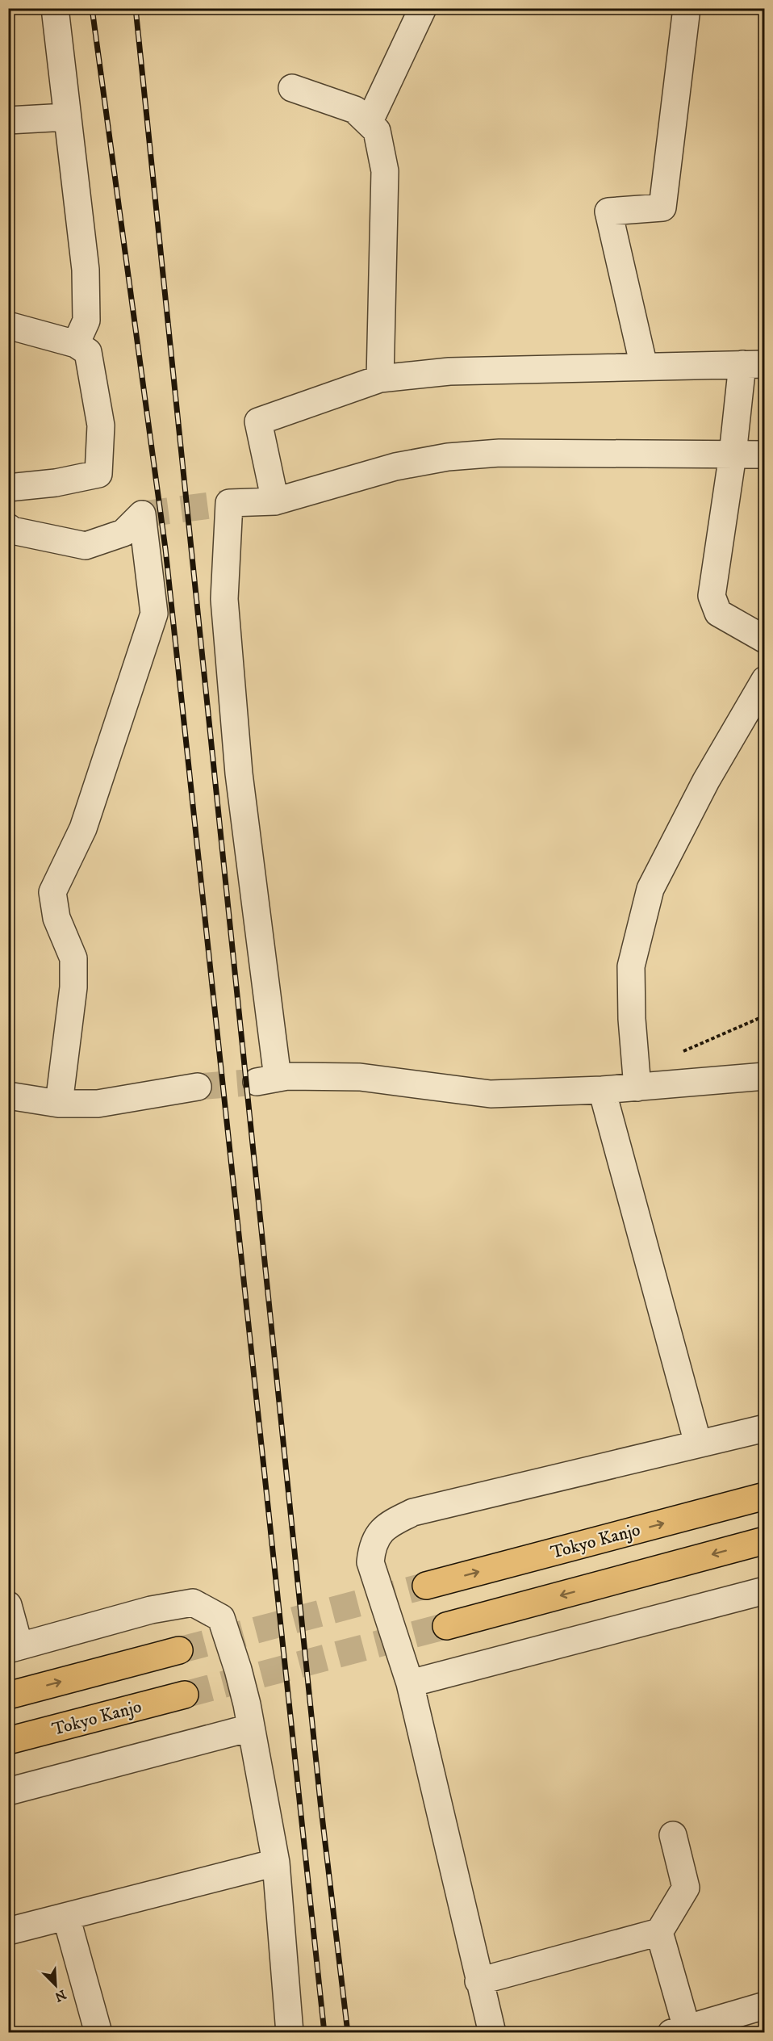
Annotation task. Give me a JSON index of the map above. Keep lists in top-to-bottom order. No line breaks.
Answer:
{"streets":{"highway":["Tokyo Kanjo"]},"north":"bottom right"}
